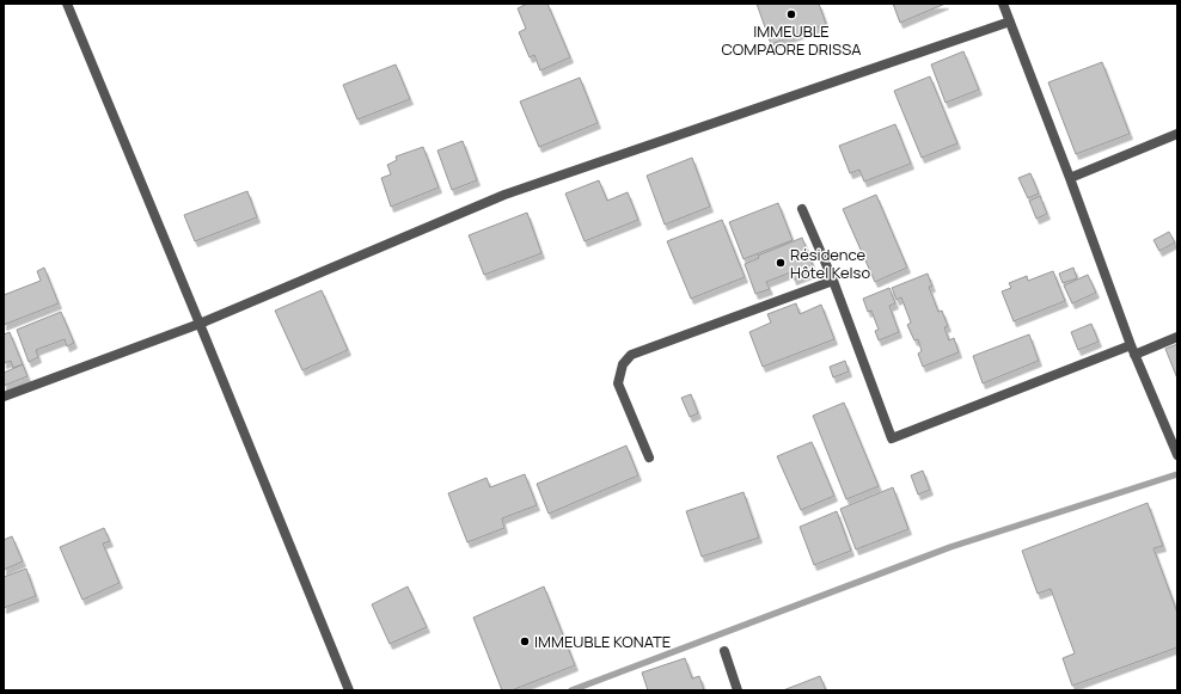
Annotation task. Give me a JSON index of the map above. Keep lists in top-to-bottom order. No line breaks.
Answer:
{"places":["IMMEUBLE COMPAORE DRISSA","Résidence Hôtel Kelso","IMMEUBLE KONATE"]}
